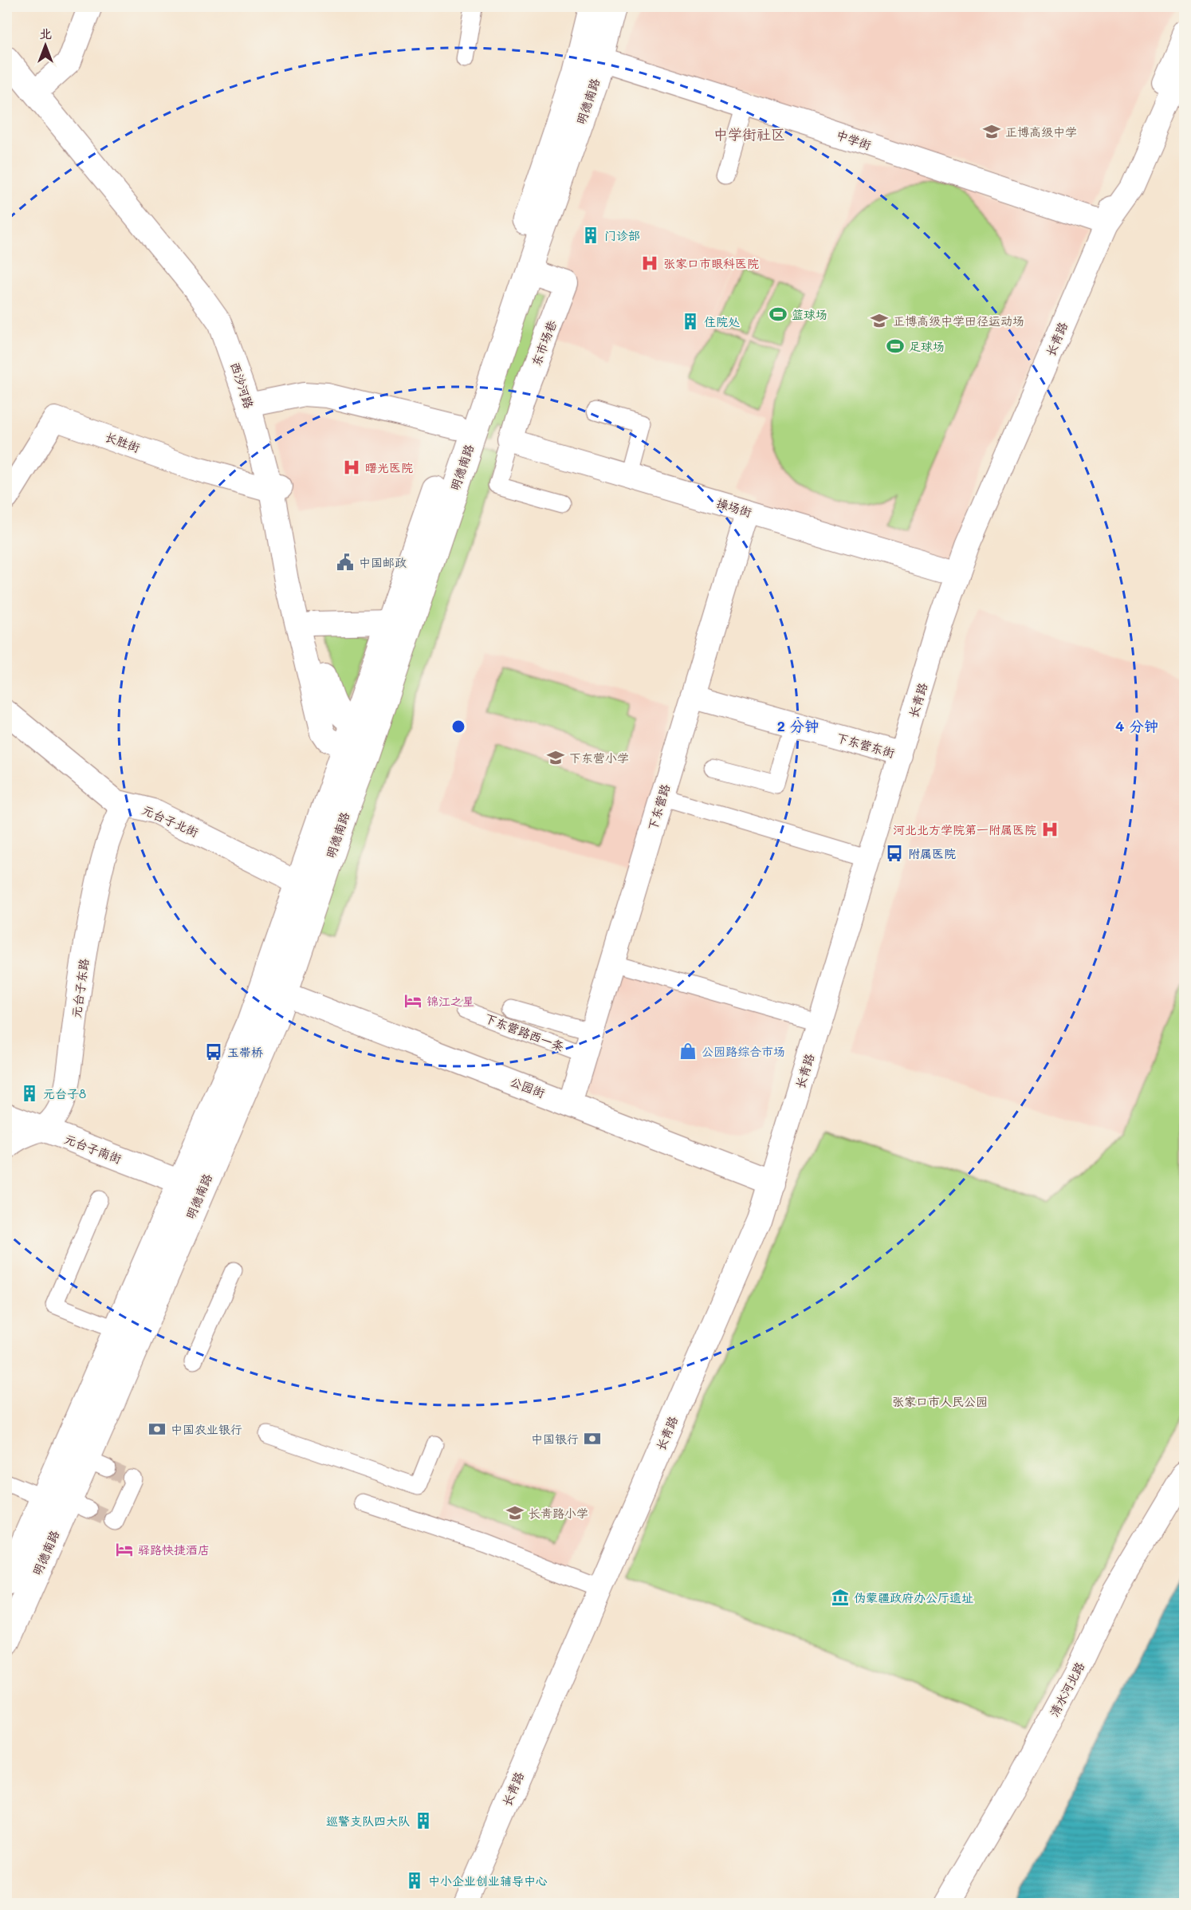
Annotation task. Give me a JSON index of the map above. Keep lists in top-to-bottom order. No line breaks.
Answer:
{"streets":{"main road":["明德南路"],"street":["中学街","长青路","东市场巷","西沙河路","长胜街","操场街","下东营东街","下东营路","元台子北街","元台子东路","下东营路西一条","公园街","元台子南街","清水河北路"]},"crossings":[["明德南路","中学街"],["明德南路","东市场巷"],["明德南路","西沙河路"],["明德南路","元台子北街"],["明德南路","公园街"],["明德南路","元台子南街"],["中学街","长青路"],["长青路","操场街"],["长青路","下东营东街"],["长青路","公园街"],["东市场巷","操场街"],["西沙河路","长胜街"],["操场街","下东营路"],["下东营东街","下东营路"],["下东营路","下东营路西一条"],["下东营路","公园街"],["元台子北街","元台子东路"],["元台子东路","元台子南街"]],"districts":["中学街社区"],"parks":["张家口市人民公园"],"places":{"school or university":["正博高级中学","正博高级中学田径运动场","下东营小学","长青路小学"],"building":["门诊部","住院处","元台子8","巡警支队四大队","中小企业创业辅导中心"],"hospital":["张家口市眼科医院","曙光医院","河北北方学院第一附属医院"],"sports":["篮球场","足球场"],"public building":["中国邮政"],"bus stop":["附属医院","玉带桥"],"hotel":["锦江之星","驿路快捷酒店"],"shop":["公园路综合市场"],"bank":["中国农业银行","中国银行"],"museum":["伪蒙疆政府办公厅遗址"]},"north":"top","rings":["2 分钟","4 分钟"]}
